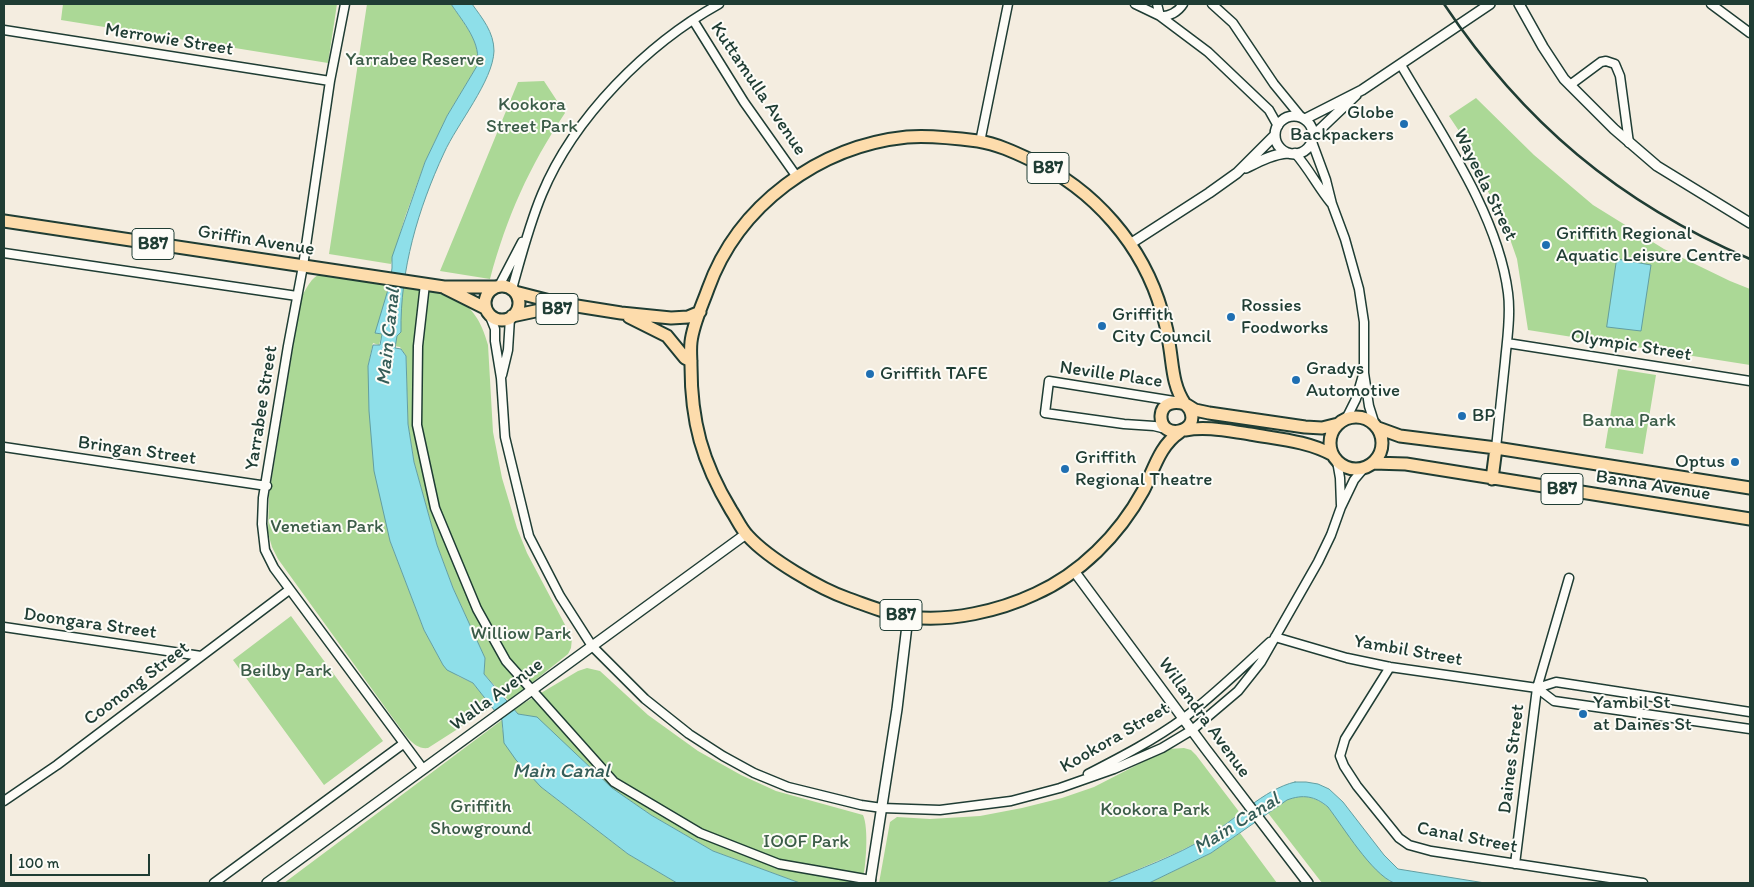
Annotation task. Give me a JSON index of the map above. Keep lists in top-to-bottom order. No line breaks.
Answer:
{"streets":{"main road":["B87","Griffin Avenue","Banna Avenue"],"street":["Merrowie Street","Kuttamulla Avenue","Wayeela Street","Olympic Street","Neville Place","Yarrabee Street","Bringan Street","Doongara Street","Yambil Street","Coonong Street","Walla Avenue","Willandra Avenue","Kookora Street","Daines Street","Canal Street"]},"crossings":[["Merrowie Street","Yarrabee Street"],["Kuttamulla Avenue","B87"],["B87","Griffin Avenue"],["B87","Neville Place"],["B87","Banna Avenue"],["B87","Walla Avenue"],["B87","Willandra Avenue"],["B87","Kookora Street"],["Wayeela Street","Olympic Street"],["Wayeela Street","Banna Avenue"],["Griffin Avenue","Yarrabee Street"],["Griffin Avenue","Kookora Street"],["Yarrabee Street","Bringan Street"],["Yarrabee Street","Coonong Street"],["Yarrabee Street","Walla Avenue"],["Banna Avenue","Kookora Street"],["Doongara Street","Coonong Street"],["Yambil Street","Kookora Street"],["Yambil Street","Daines Street"],["Yambil Street","Canal Street"],["Walla Avenue","Kookora Street"],["Willandra Avenue","Kookora Street"],["Daines Street","Canal Street"]],"water":["Main Canal"],"parks":["Yarrabee Reserve","Kookora Street Park","Banna Park","Venetian Park","Williow Park","Beilby Park","Griffith Showground","Kookora Park","IOOF Park"],"places":["Globe Backpackers","Griffith Regional Aquatic Leisure Centre","Rossies Foodworks","Griffith City Council","Griffith TAFE","Gradys Automotive","BP","Optus","Griffith Regional Theatre","Yambil St at Daines St"],"scale_bar":"100 m"}
